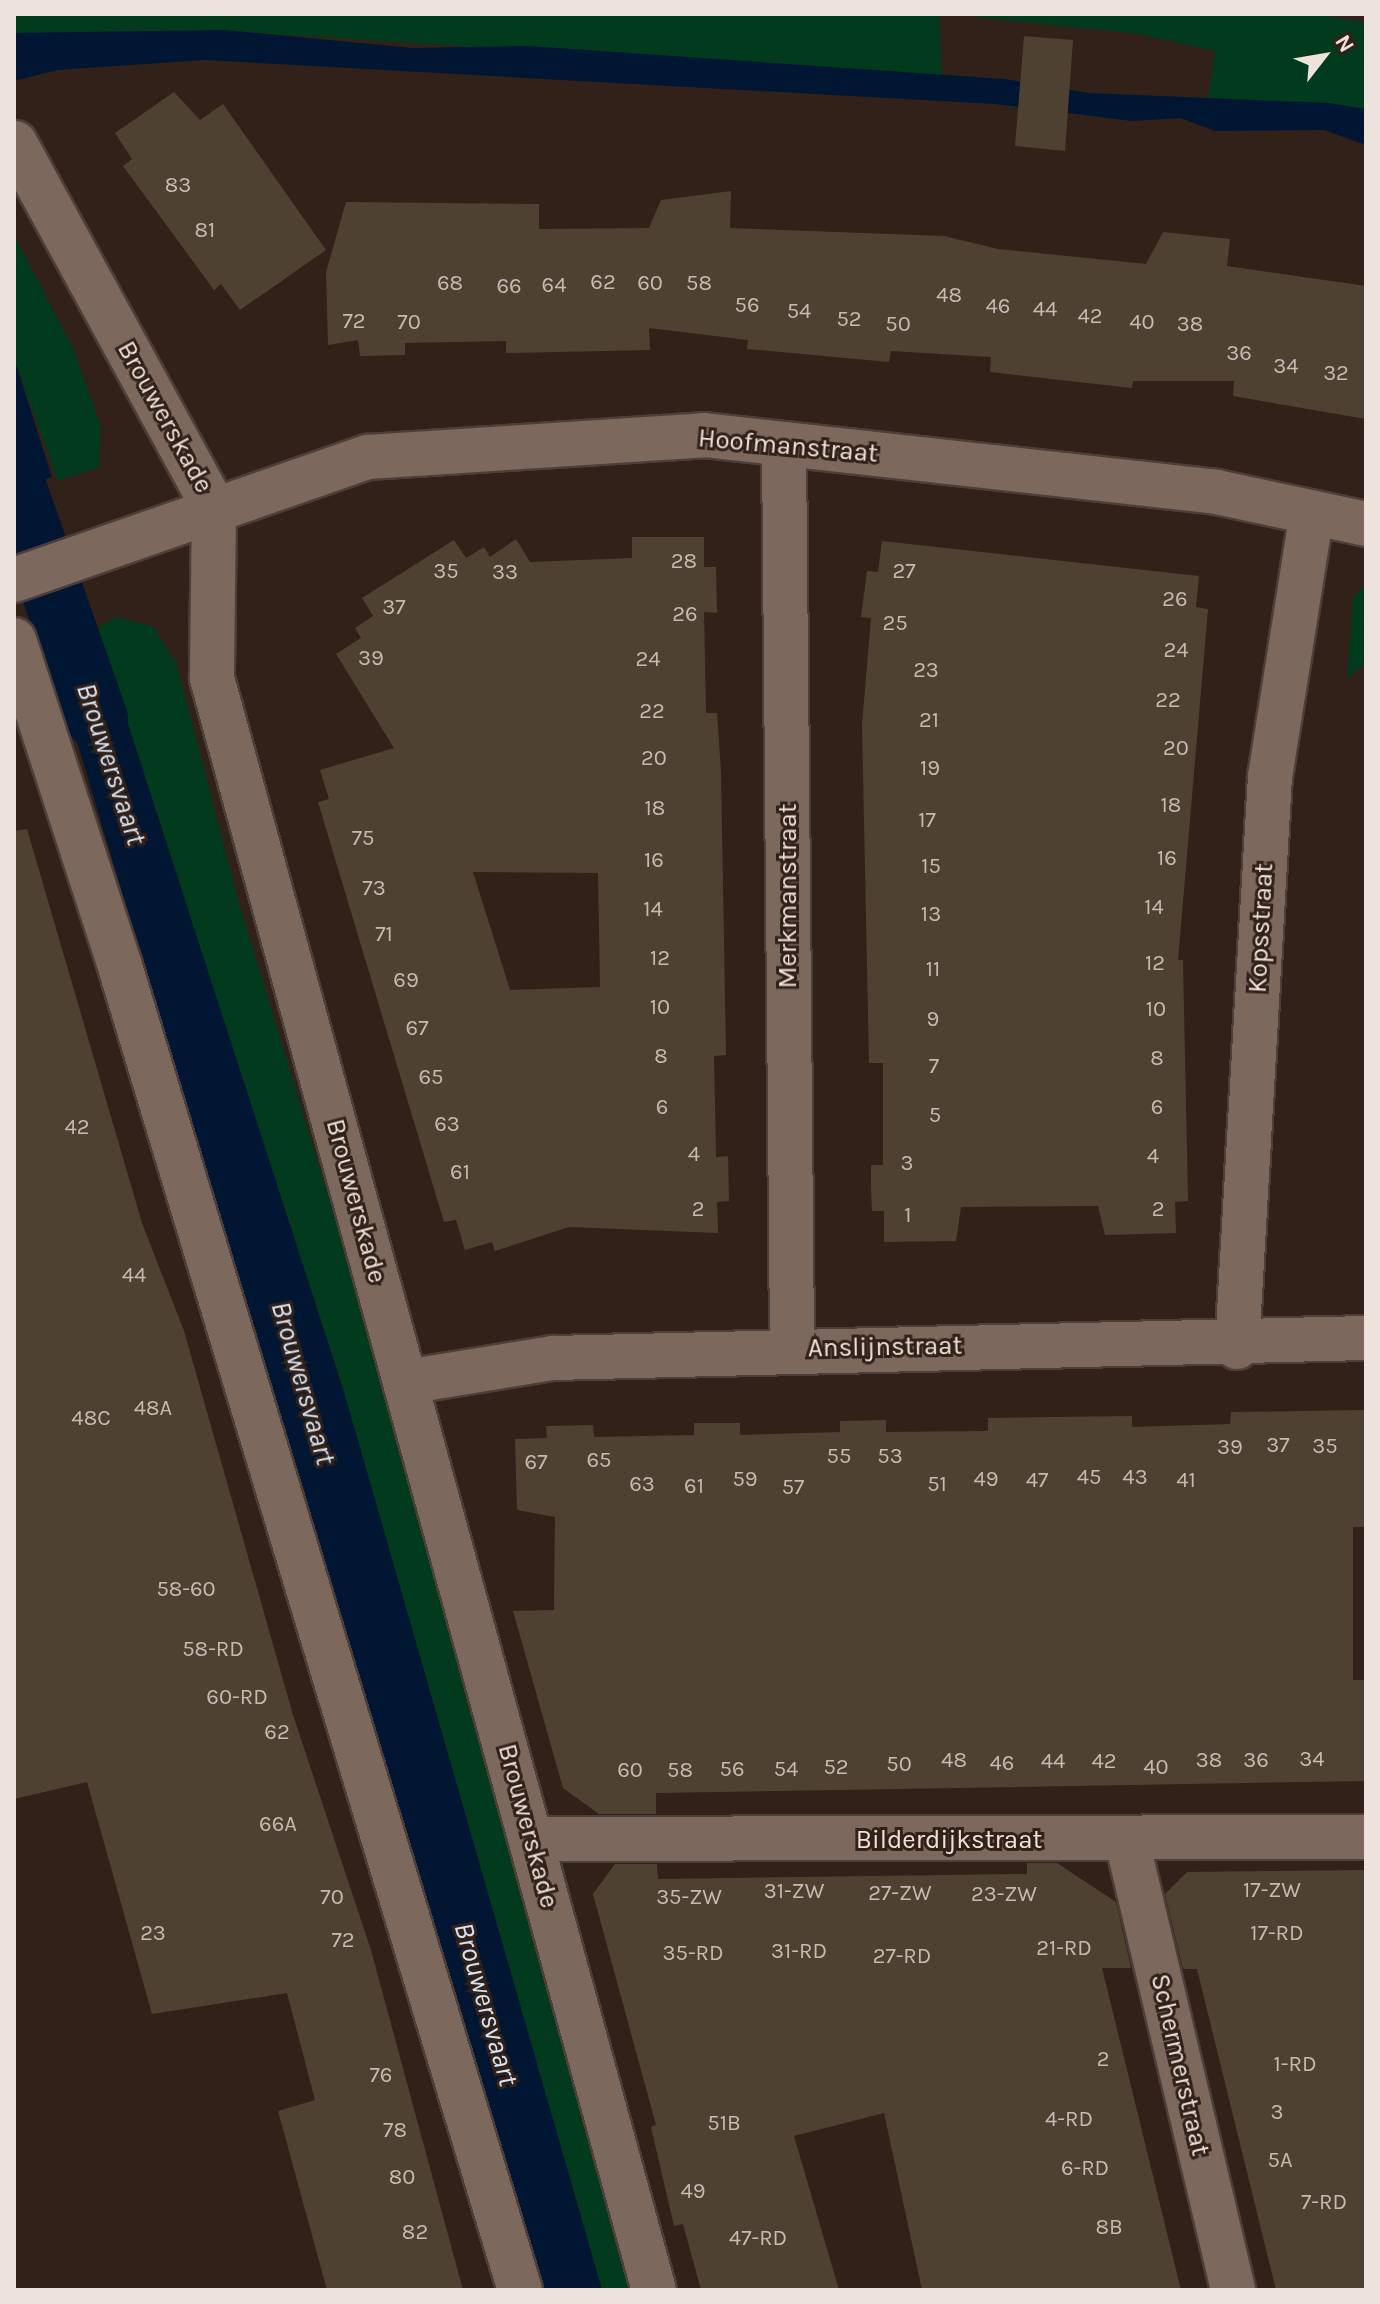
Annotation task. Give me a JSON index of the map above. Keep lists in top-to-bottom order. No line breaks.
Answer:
{"streets":{"street":["Brouwerskade","Hoofmanstraat","Merkmanstraat","Kopsstraat","Anslijnstraat","Bilderdijkstraat","Schermerstraat"]},"crossings":[["Brouwerskade","Hoofmanstraat"],["Brouwerskade","Anslijnstraat"],["Brouwerskade","Bilderdijkstraat"],["Hoofmanstraat","Merkmanstraat"],["Hoofmanstraat","Kopsstraat"],["Merkmanstraat","Anslijnstraat"],["Kopsstraat","Anslijnstraat"],["Bilderdijkstraat","Schermerstraat"]],"water":["Brouwersvaart"],"house_numbers":["83","81","62","68","60","58","64","66","48","56","46","44","54","42","52","72","70","40","50","38","36","34","32","28","35","27","33","26","37","26","25","24","39","24","23","22","22","21","20","20","19","18","18","17","75","16","16","15","73","14","14","13","71","12","12","11","69","10","10","9","67","8","8","7","65","6","6","5","63","42","4","4","3","61","2","2","1","44","48A","48C","37","35","39","55","53","65","67","45","43","59","49","47","41","63","51","61","57","58-60","58-RD","60-RD","62","34","48","38","36","44","42","46","50","52","40","56","54","60","58","66A","17-ZW","31-ZW","27-ZW","23-ZW","70","35-ZW","23","17-RD","72","21-RD","31-RD","35-RD","27-RD","2","1-RD","76","3","4-RD","51B","78","5A","6-RD","80","49","7-RD","8B","82","47-RD"],"north":"top right"}
